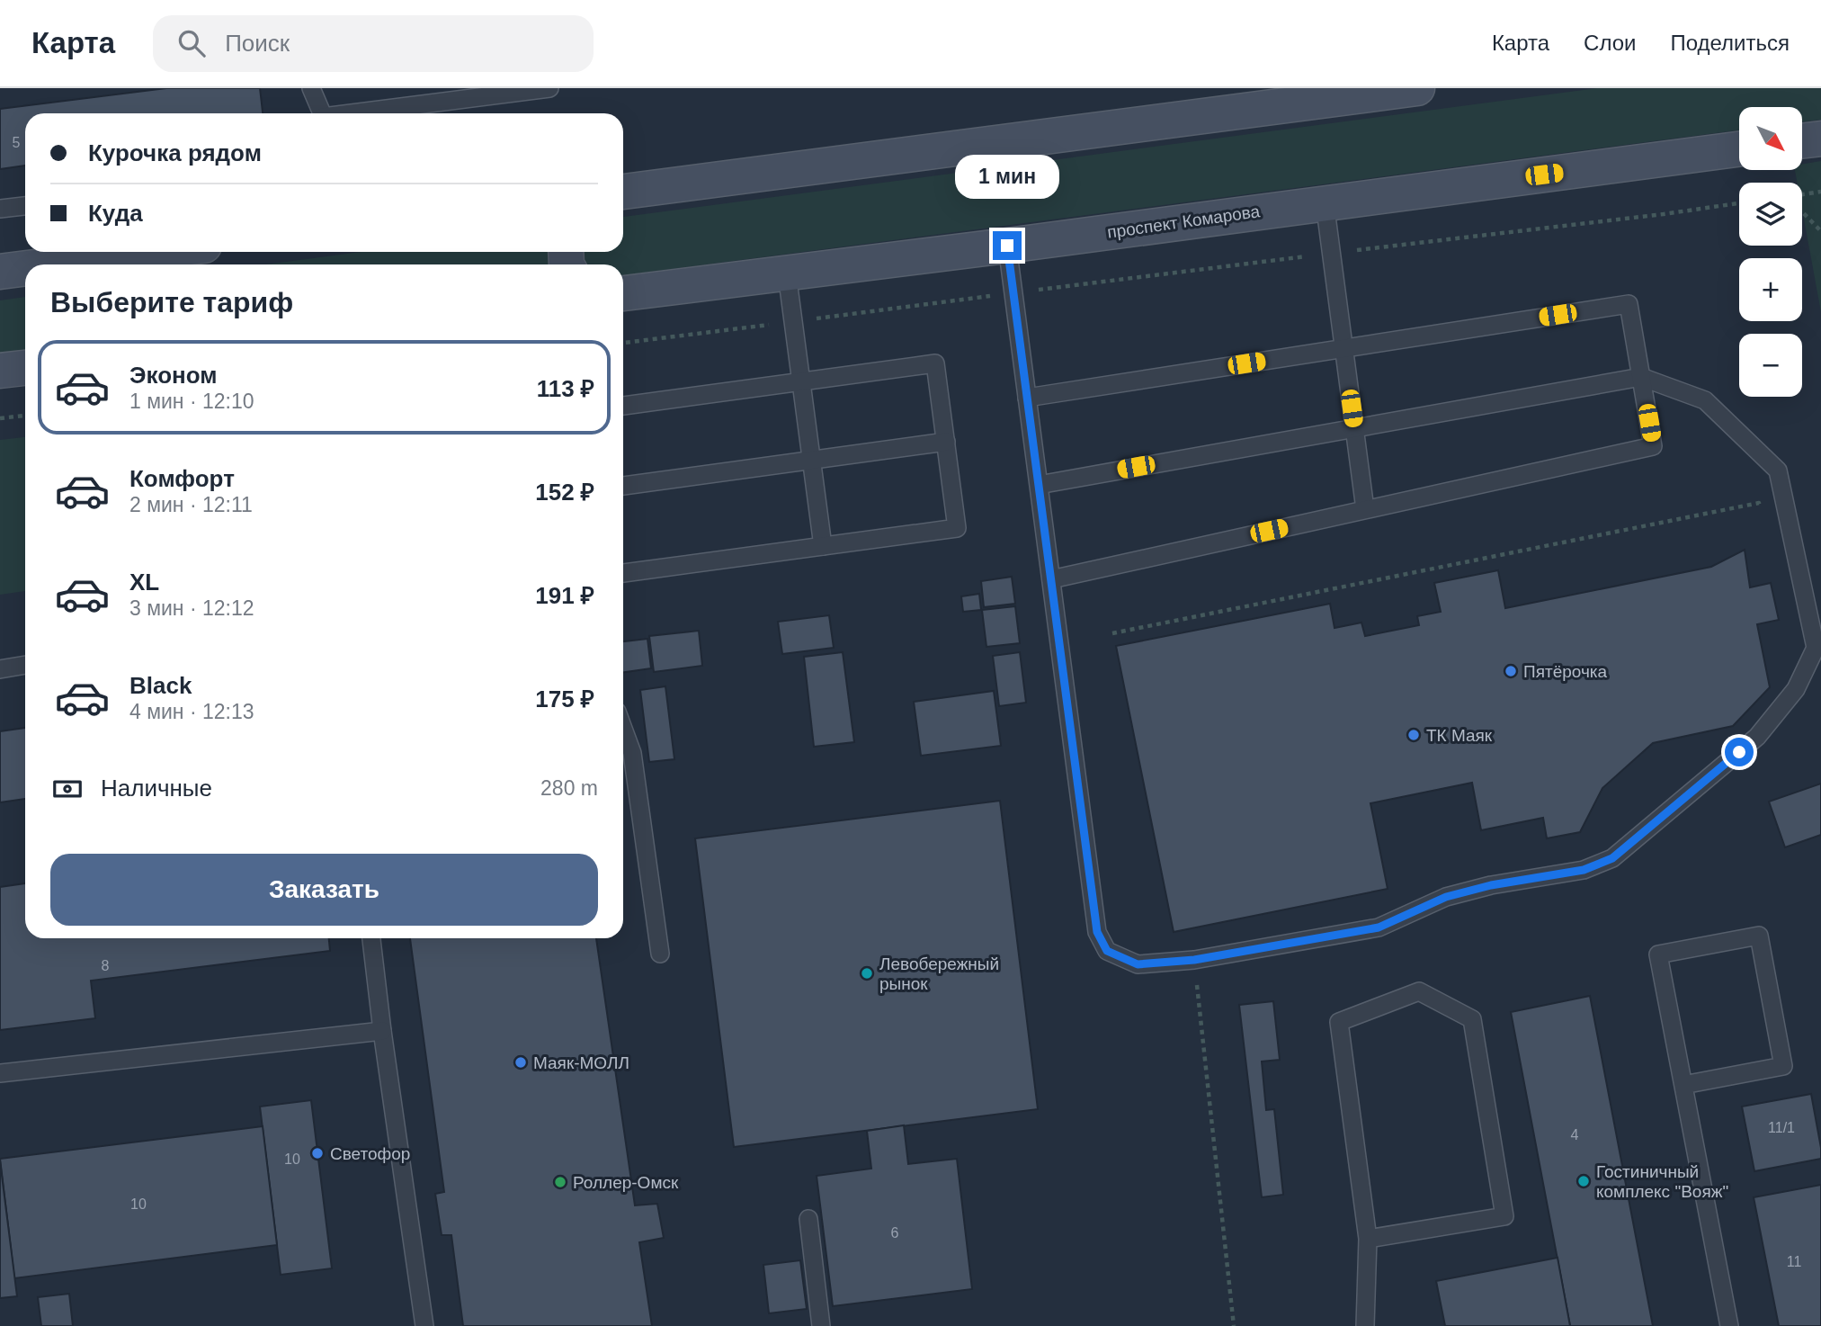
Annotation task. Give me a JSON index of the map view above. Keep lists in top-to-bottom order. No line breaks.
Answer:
{"streets":{"main road":["проспект Комарова"]},"places":["Пятёрочка","ТК Маяк","Левобережный рынок","Маяк-МОЛЛ","Светофор","Гостиничный комплекс \"Вояж\"","Роллер-Омск"],"house_numbers":["5","8","11/1","4","10","10","6","11"],"north":"bottom right","page":{"header":"Карта","search":"Поиск","nav":["Карта","Слои","Поделиться"],"map_buttons":["+","−"],"banner":["Курочка рядом","Куда"],"bubble":"1 мин","heading":"Выберите тариф","list":[{"name":"Эконом","note":"1 мин · 12:10","value":"113 ₽"},{"name":"Комфорт","note":"2 мин · 12:11","value":"152 ₽"},{"name":"XL","note":"3 мин · 12:12","value":"191 ₽"},{"name":"Black","note":"4 мин · 12:13","value":"175 ₽"}],"pay":["Наличные","280 m"],"buttons":"Заказать"}}
